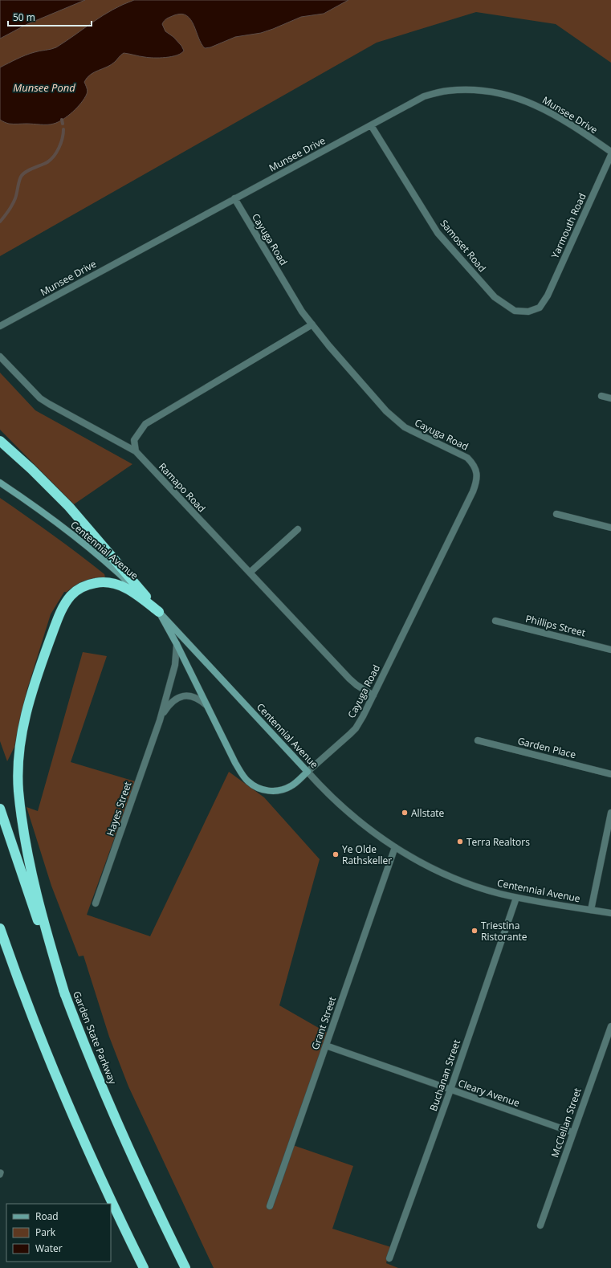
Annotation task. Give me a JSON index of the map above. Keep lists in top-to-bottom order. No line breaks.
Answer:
{"streets":{"highway":["Garden State Parkway"],"main road":["Centennial Avenue"],"street":["Munsee Drive","Yarmouth Road","Cayuga Road","Samoset Road","Ramapo Road","Phillips Street","Garden Place","Hayes Street","Grant Street","Buchanan Street","Cleary Avenue","McClellan Street"]},"crossings":[["Munsee Drive","Cayuga Road"],["Munsee Drive","Samoset Road"],["Yarmouth Road","Samoset Road"],["Cayuga Road","Ramapo Road"],["Cayuga Road","Centennial Avenue"],["Centennial Avenue","Grant Street"],["Centennial Avenue","Buchanan Street"],["Grant Street","Cleary Avenue"],["Buchanan Street","Cleary Avenue"],["Cleary Avenue","McClellan Street"]],"water":["Munsee Pond"],"places":["Allstate","Terra Realtors","Ye Olde Rathskeller","Triestina Ristorante"],"legend":["Road","Park","Water"],"scale_bar":"50 m"}
